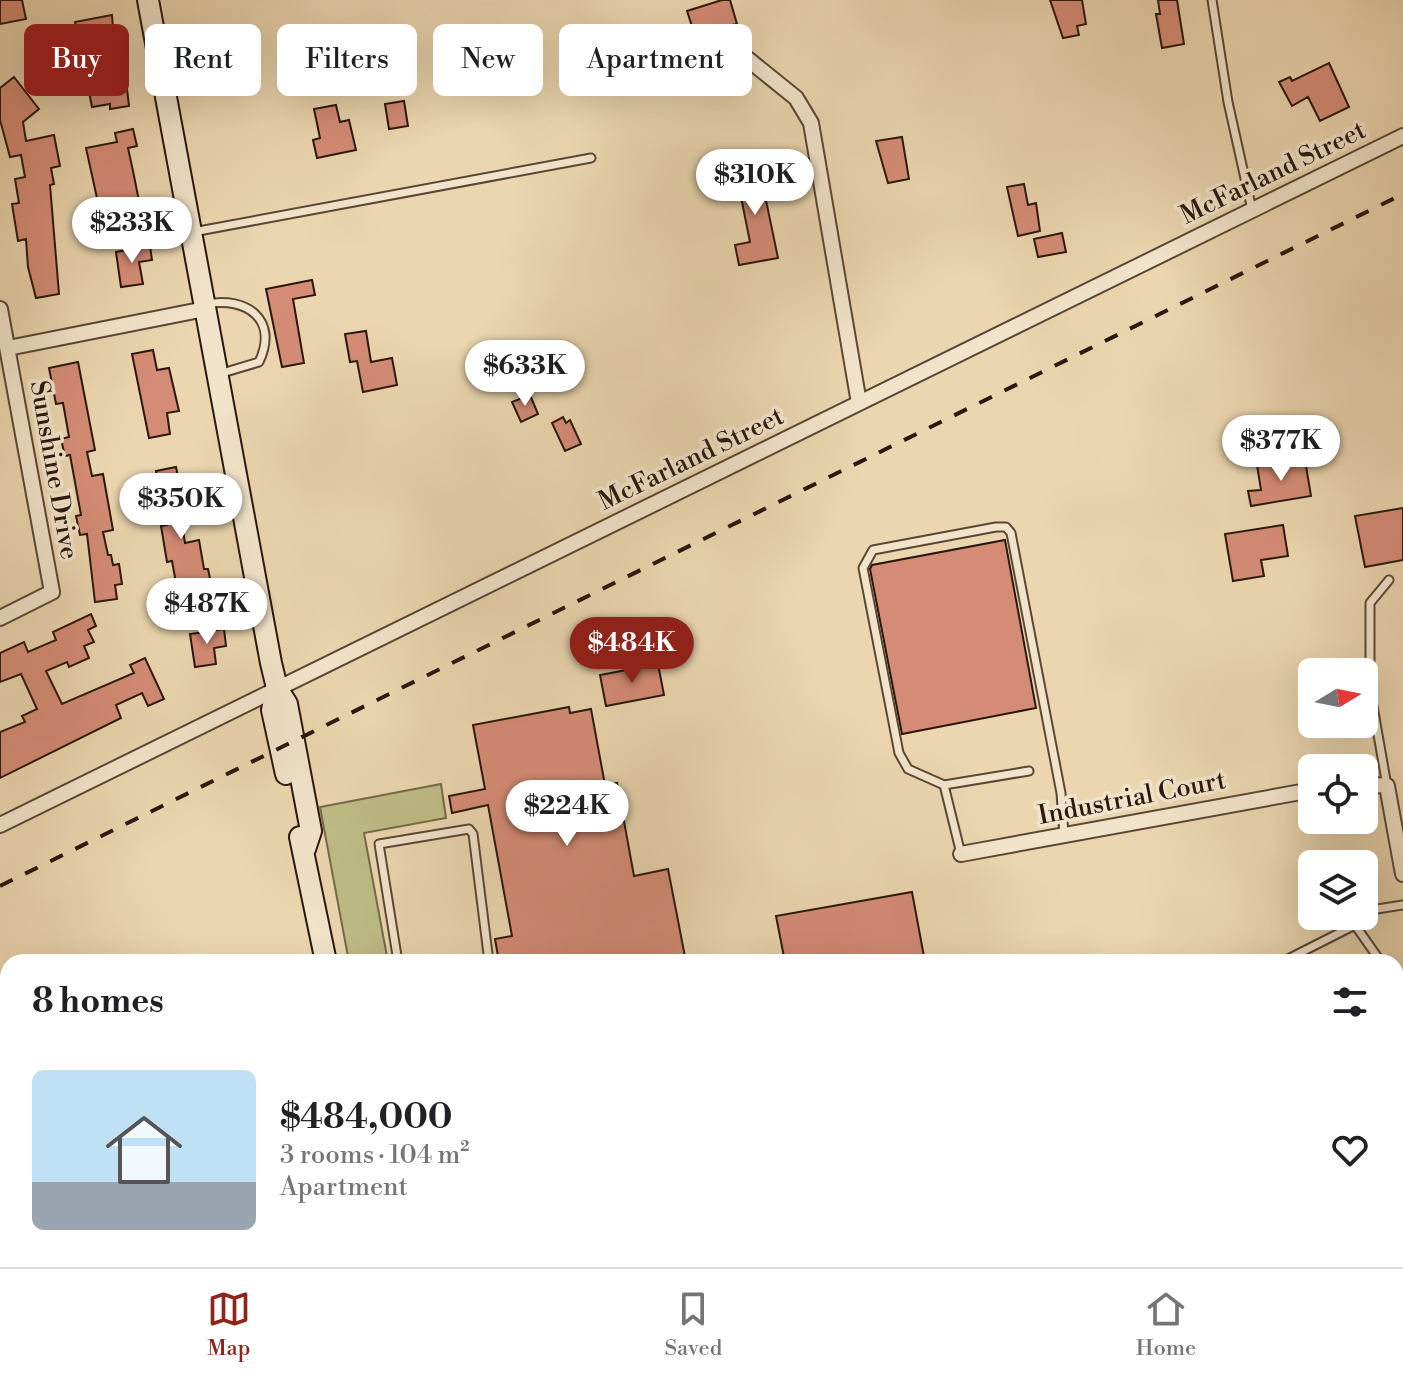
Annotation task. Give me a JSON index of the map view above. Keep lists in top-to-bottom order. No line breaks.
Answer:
{"streets":{"street":["McFarland Street","Sunshine Drive","Industrial Court"]},"north":"right","page":{"chip":["Buy","Rent","Filters","New","Apartment"],"price":["$310K","$233K","$633K","$377K","$350K","$487K","$484K","$224K"],"heading":"8 homes","list":[{"name":"$484,000","note":"3 rooms · 104 m² · Apartment"}],"tabs":["Map","Saved","Home"]}}
